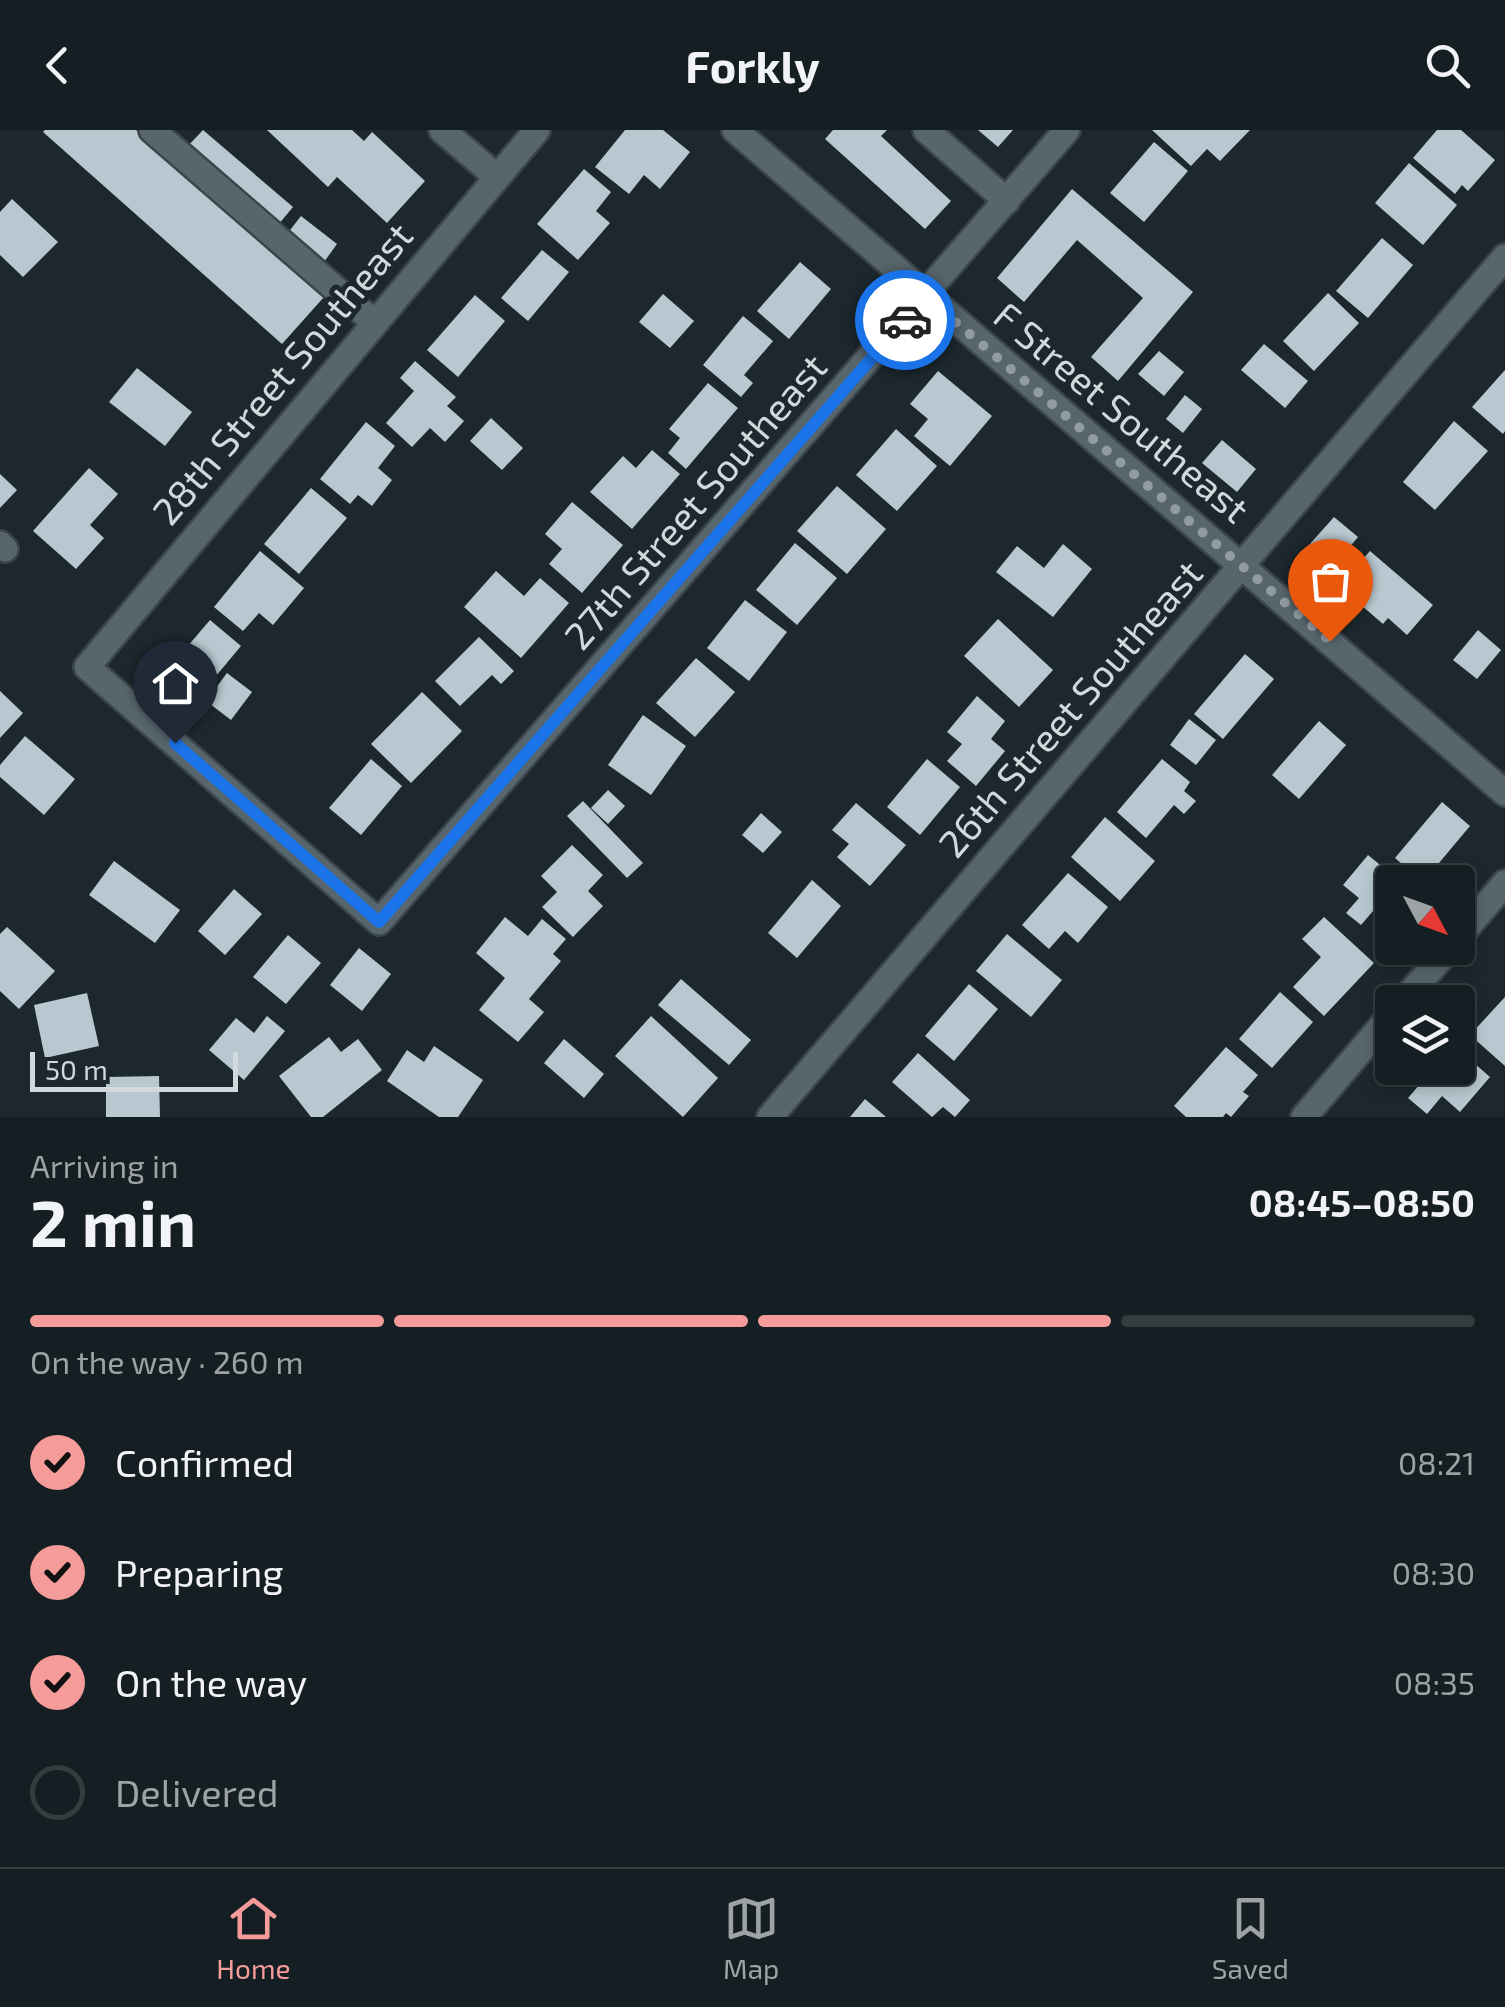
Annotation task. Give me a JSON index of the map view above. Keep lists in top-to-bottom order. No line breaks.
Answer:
{"streets":{"street":["28th Street Southeast","F Street Southeast","27th Street Southeast","26th Street Southeast"]},"crossings":[["28th Street Southeast","27th Street Southeast"],["F Street Southeast","27th Street Southeast"],["F Street Southeast","26th Street Southeast"]],"scale_bar":"50 m","north":"bottom right","page":{"header":"Forkly","scale":"50 m","heading":["2 min","Arriving in","08:45–08:50"],"bar":"On the way · 260 m","list":[["Confirmed","08:21"],["Preparing","08:30"],["On the way","08:35"],"Delivered"],"tabs":["Home","Map","Saved"]}}
